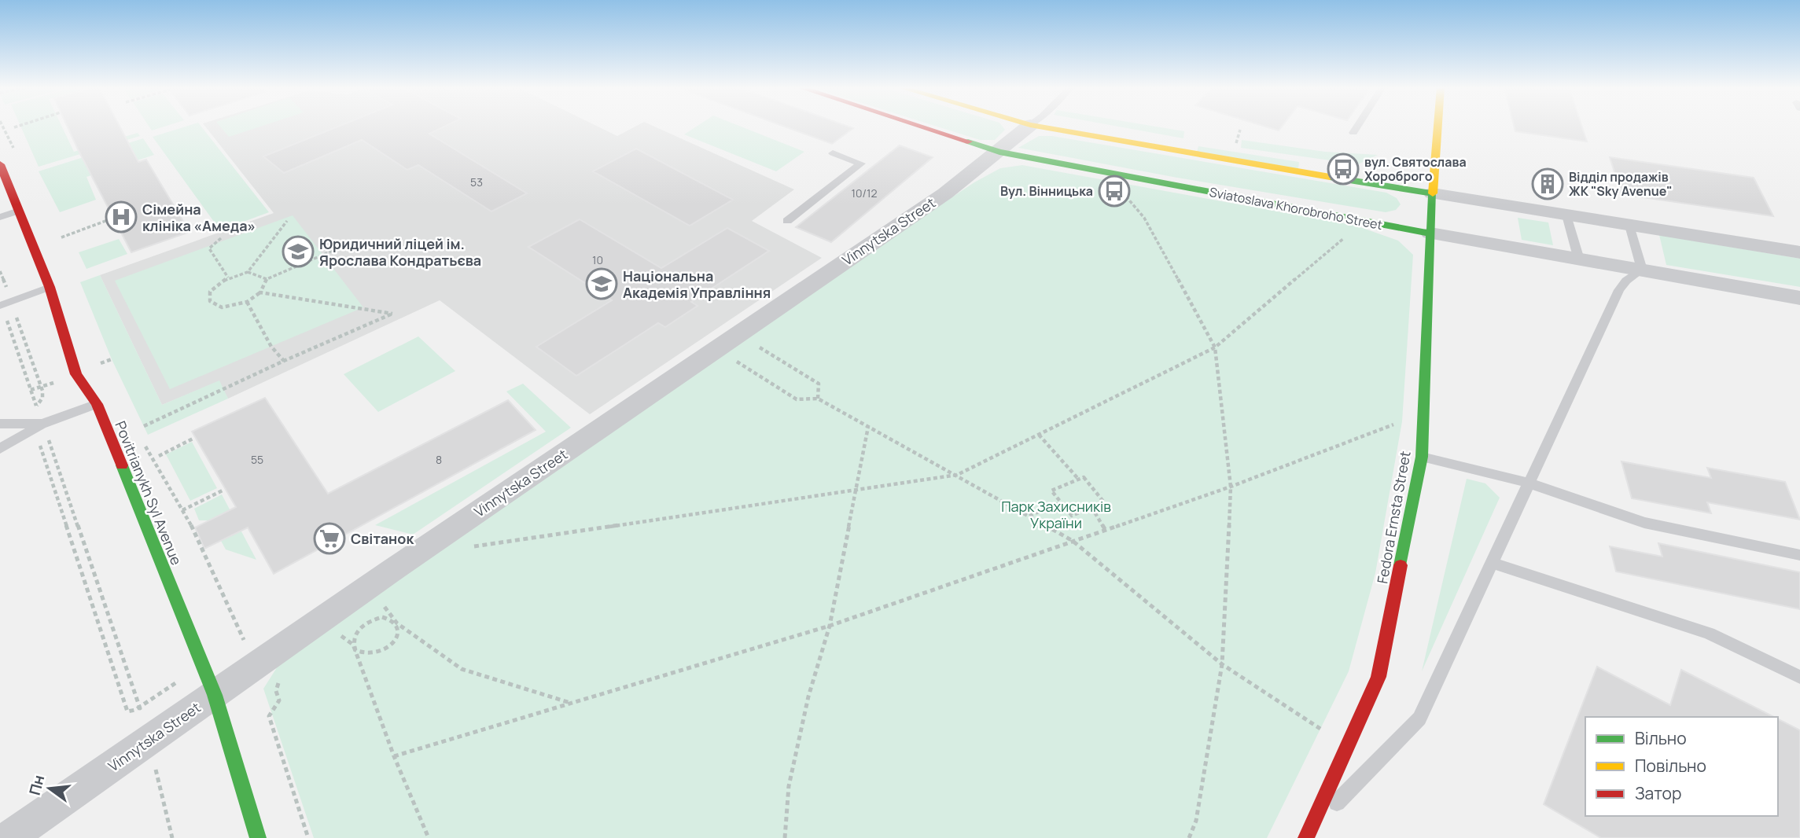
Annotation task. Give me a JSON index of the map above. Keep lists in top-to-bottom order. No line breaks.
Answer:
{"streets":{"main road":["Sviatoslava Khorobroho Street","Povitrianykh Syl Avenue","Fedora Ernsta Street"],"street":["Vinnytska Street"]},"crossings":[["Sviatoslava Khorobroho Street","Vinnytska Street"],["Sviatoslava Khorobroho Street","Fedora Ernsta Street"],["Vinnytska Street","Povitrianykh Syl Avenue"]],"parks":["Парк Захисників України"],"places":{"bus stop":["вул. Святослава Хороброго","Вул. Вінницька"],"building":["Відділ продажів ЖК \"Sky Avenue\""],"hospital":["Сімейна клініка «Амеда»"],"school or university":["Юридичний ліцей ім. Ярослава Кондратьєва","Національна Академія Управління"],"supermarket":["Світанок"]},"house_numbers":["53","10/12","10","55","8"],"legend":["Вільно","Повільно","Затор"],"north":"left"}
